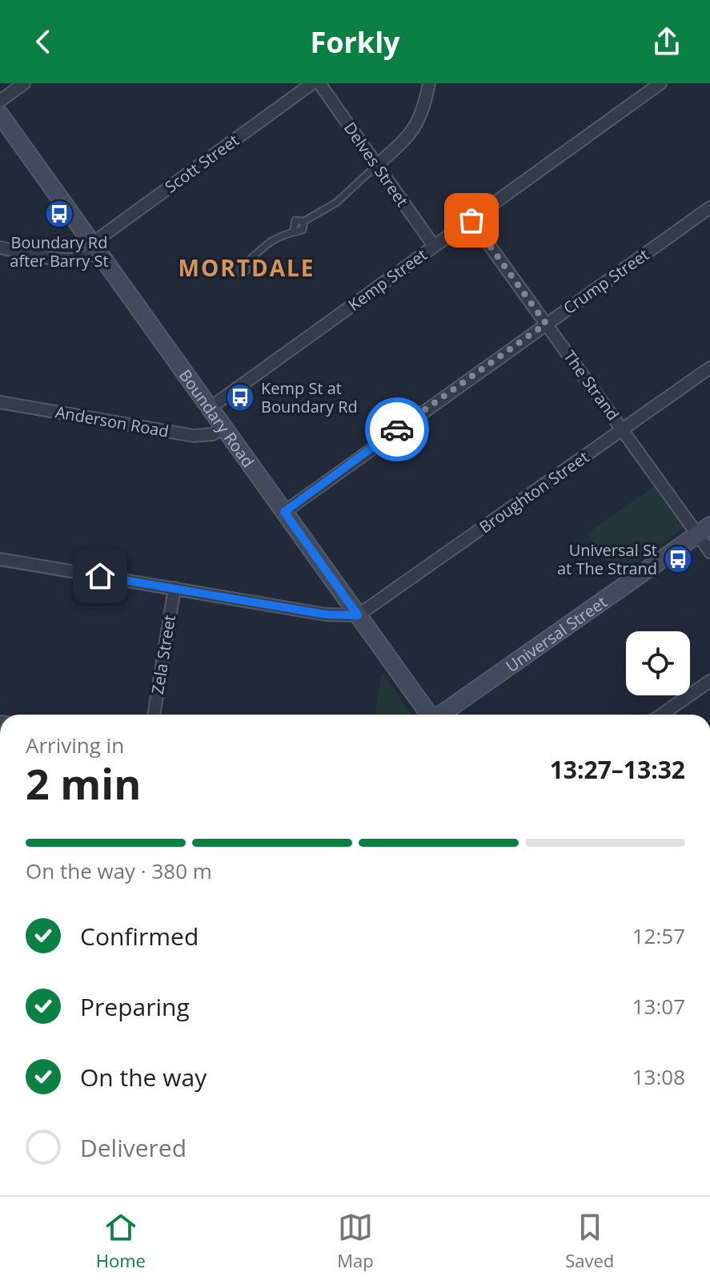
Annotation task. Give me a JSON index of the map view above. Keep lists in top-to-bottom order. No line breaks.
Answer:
{"streets":{"main road":["Boundary Road","Universal Street"],"street":["Scott Street","Delves Street","Kemp Street","Crump Street","The Strand","Anderson Road","Broughton Street","Zela Street"]},"crossings":[["Scott Street","Boundary Road"],["Delves Street","Kemp Street"],["Kemp Street","The Strand"],["Kemp Street","Boundary Road"],["Crump Street","The Strand"],["Crump Street","Boundary Road"],["The Strand","Broughton Street"],["The Strand","Universal Street"],["Boundary Road","Anderson Road"],["Boundary Road","Broughton Street"]],"districts":["MORTDALE"],"places":{"bus stop":["Boundary Rd after Barry St","Kemp St at Boundary Rd","Universal St at The Strand"]},"page":{"header":"Forkly","heading":["2 min","Arriving in","13:27–13:32"],"bar":"On the way · 380 m","list":[["Confirmed","12:57"],["Preparing","13:07"],["On the way","13:08"],"Delivered"],"tabs":["Home","Map","Saved"]}}
